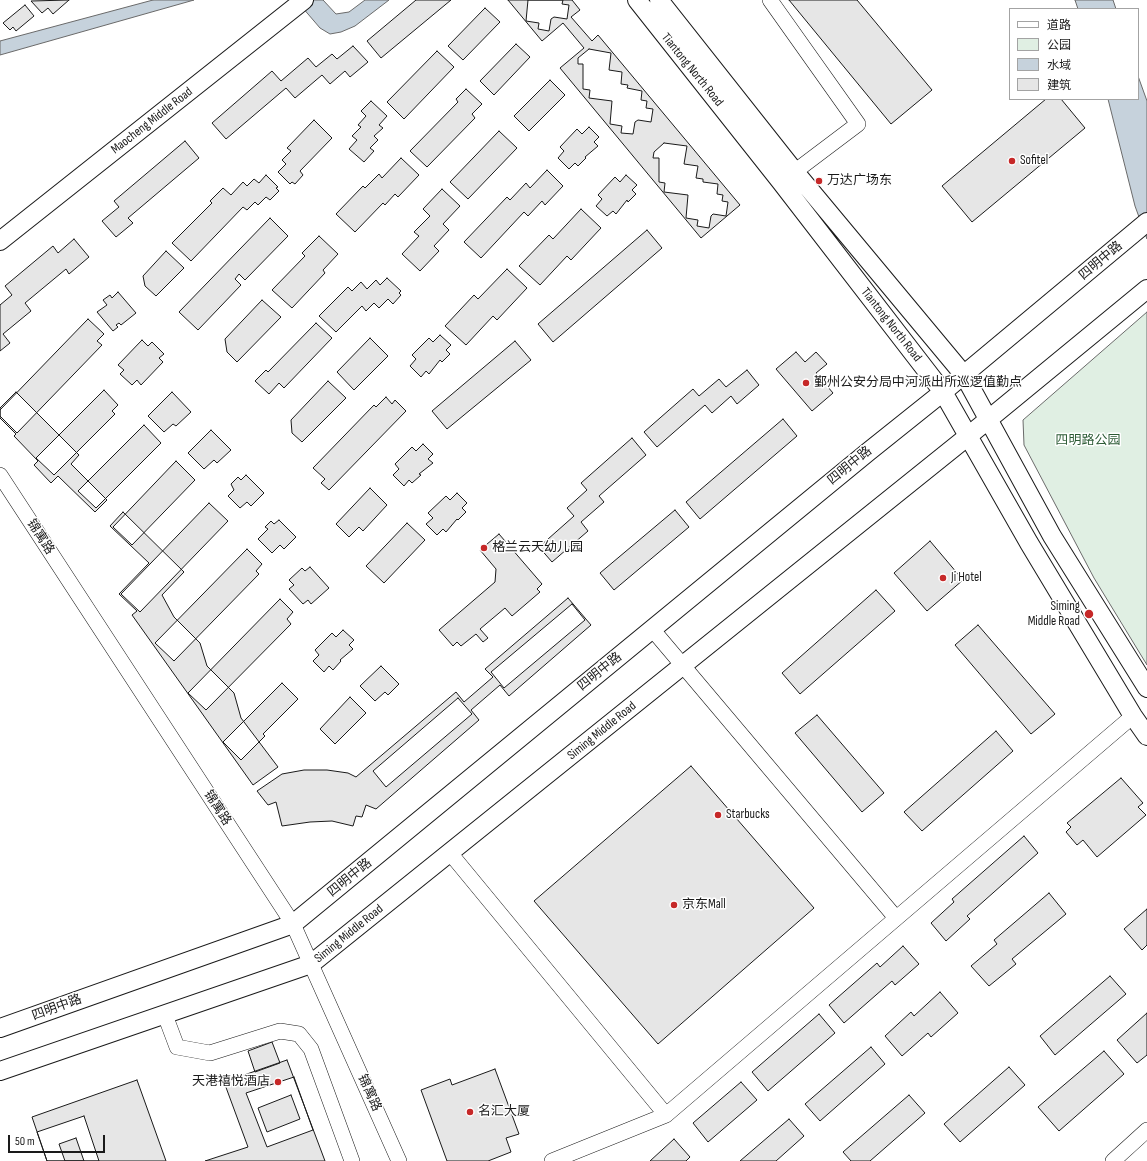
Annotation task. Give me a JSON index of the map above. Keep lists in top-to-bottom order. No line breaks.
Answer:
{"streets":{"main road":["Tiantong North Road","Maocheng Middle Road","四明中路","Siming Middle Road"],"street":["锦寓路"]},"crossings":[["Tiantong North Road","四明中路"],["Tiantong North Road","Siming Middle Road"],["四明中路","锦寓路"],["锦寓路","Siming Middle Road"]],"parks":["四明路公园"],"places":["Sofitel","万达广场东","鄞州公安分局中河派出所巡逻值勤点","格兰云天幼儿园","Ji Hotel","Siming Middle Road","Starbucks","京东Mall","天港禧悦酒店","名汇大厦"],"legend":["道路","公园","水域","建筑"],"scale_bar":"50 m"}
